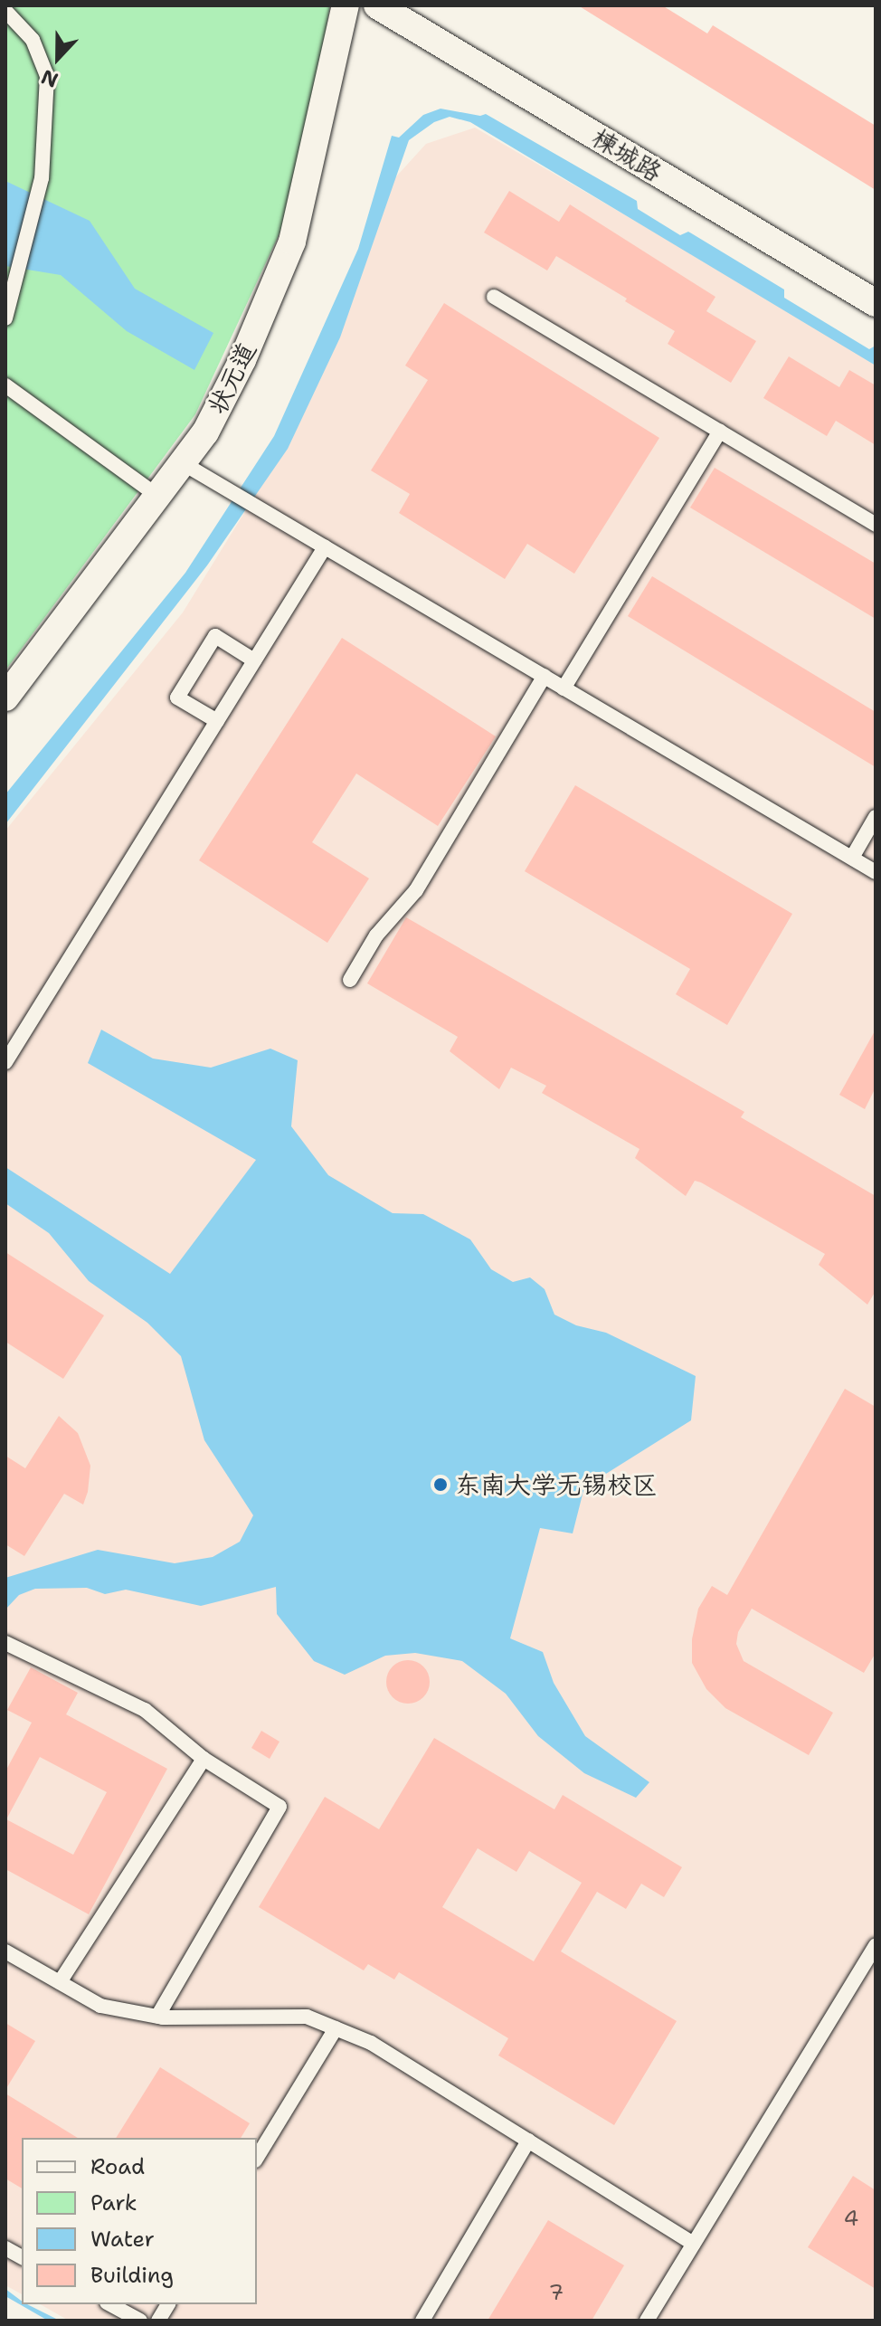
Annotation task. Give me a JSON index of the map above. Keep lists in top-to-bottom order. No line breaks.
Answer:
{"streets":{"street":["楝城路","状元道"]},"places":["东南大学无锡校区"],"house_numbers":["4","7"],"legend":["Road","Park","Water","Building"],"north":"bottom"}
